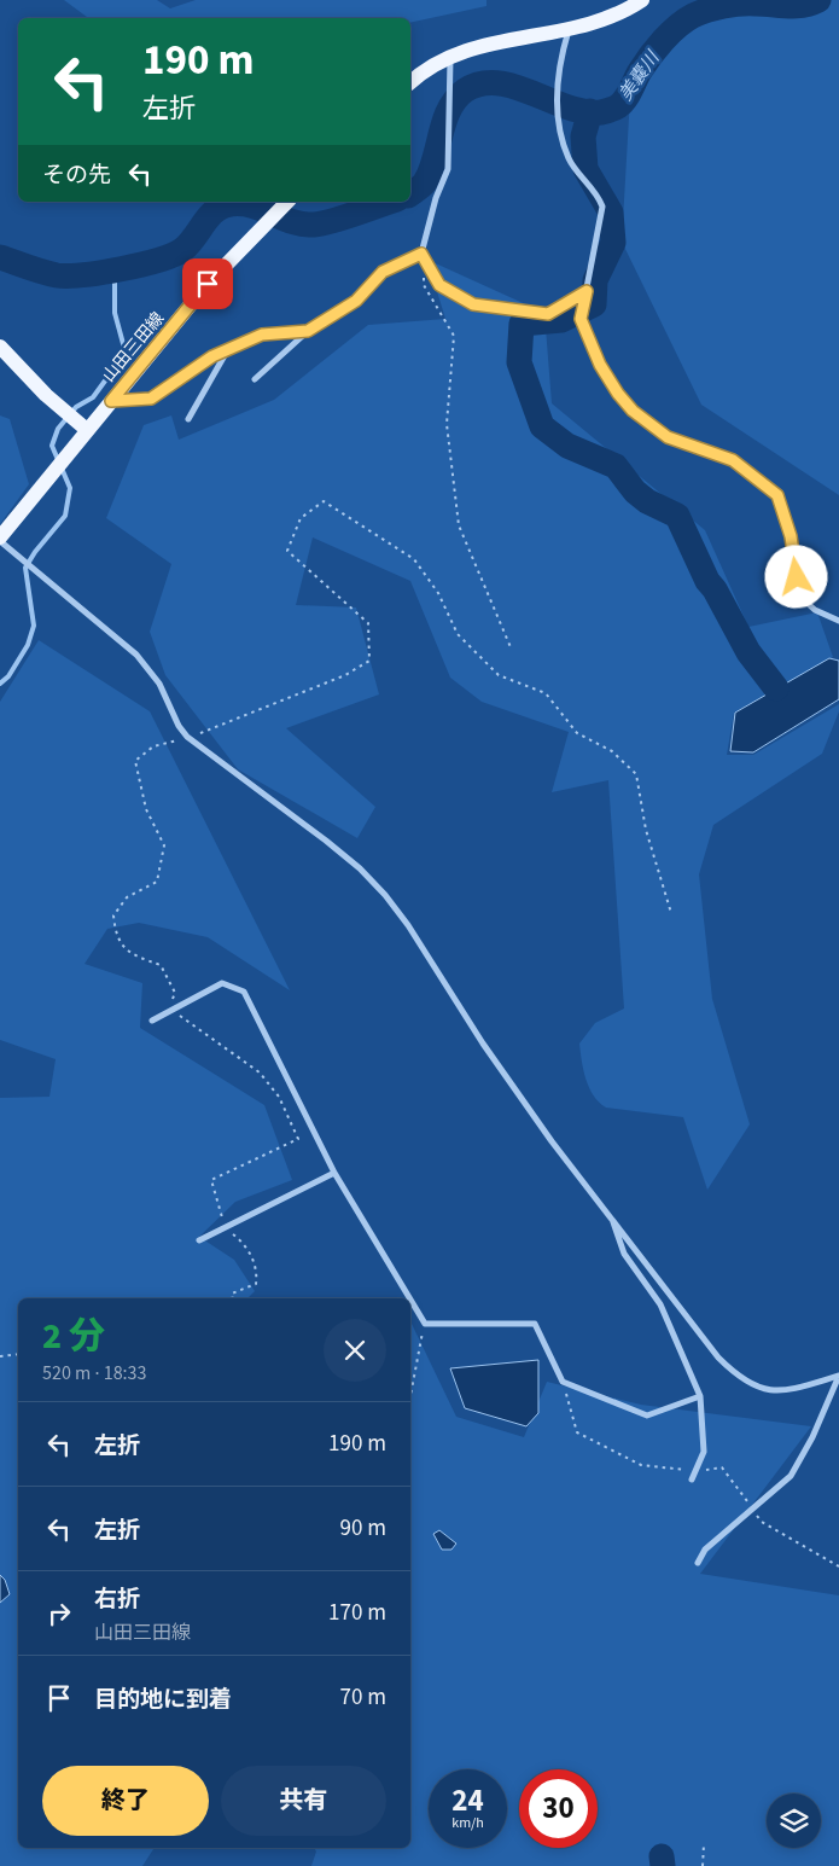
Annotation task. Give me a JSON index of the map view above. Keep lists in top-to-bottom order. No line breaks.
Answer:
{"streets":{"main road":["山田三田線"]},"water":["美嚢川"],"page":{"turn":["190 m","左折"],"then":"その先","heading":["2 分","520 m · 18:33"],"list":[{"name":"左折","value":"190 m"},{"name":"左折","value":"90 m"},{"name":"右折","note":"山田三田線","value":"170 m"},{"name":"目的地に到着","value":"70 m"}],"buttons":["終了","共有"],"speed":"24 km/h","limit":"30"}}
